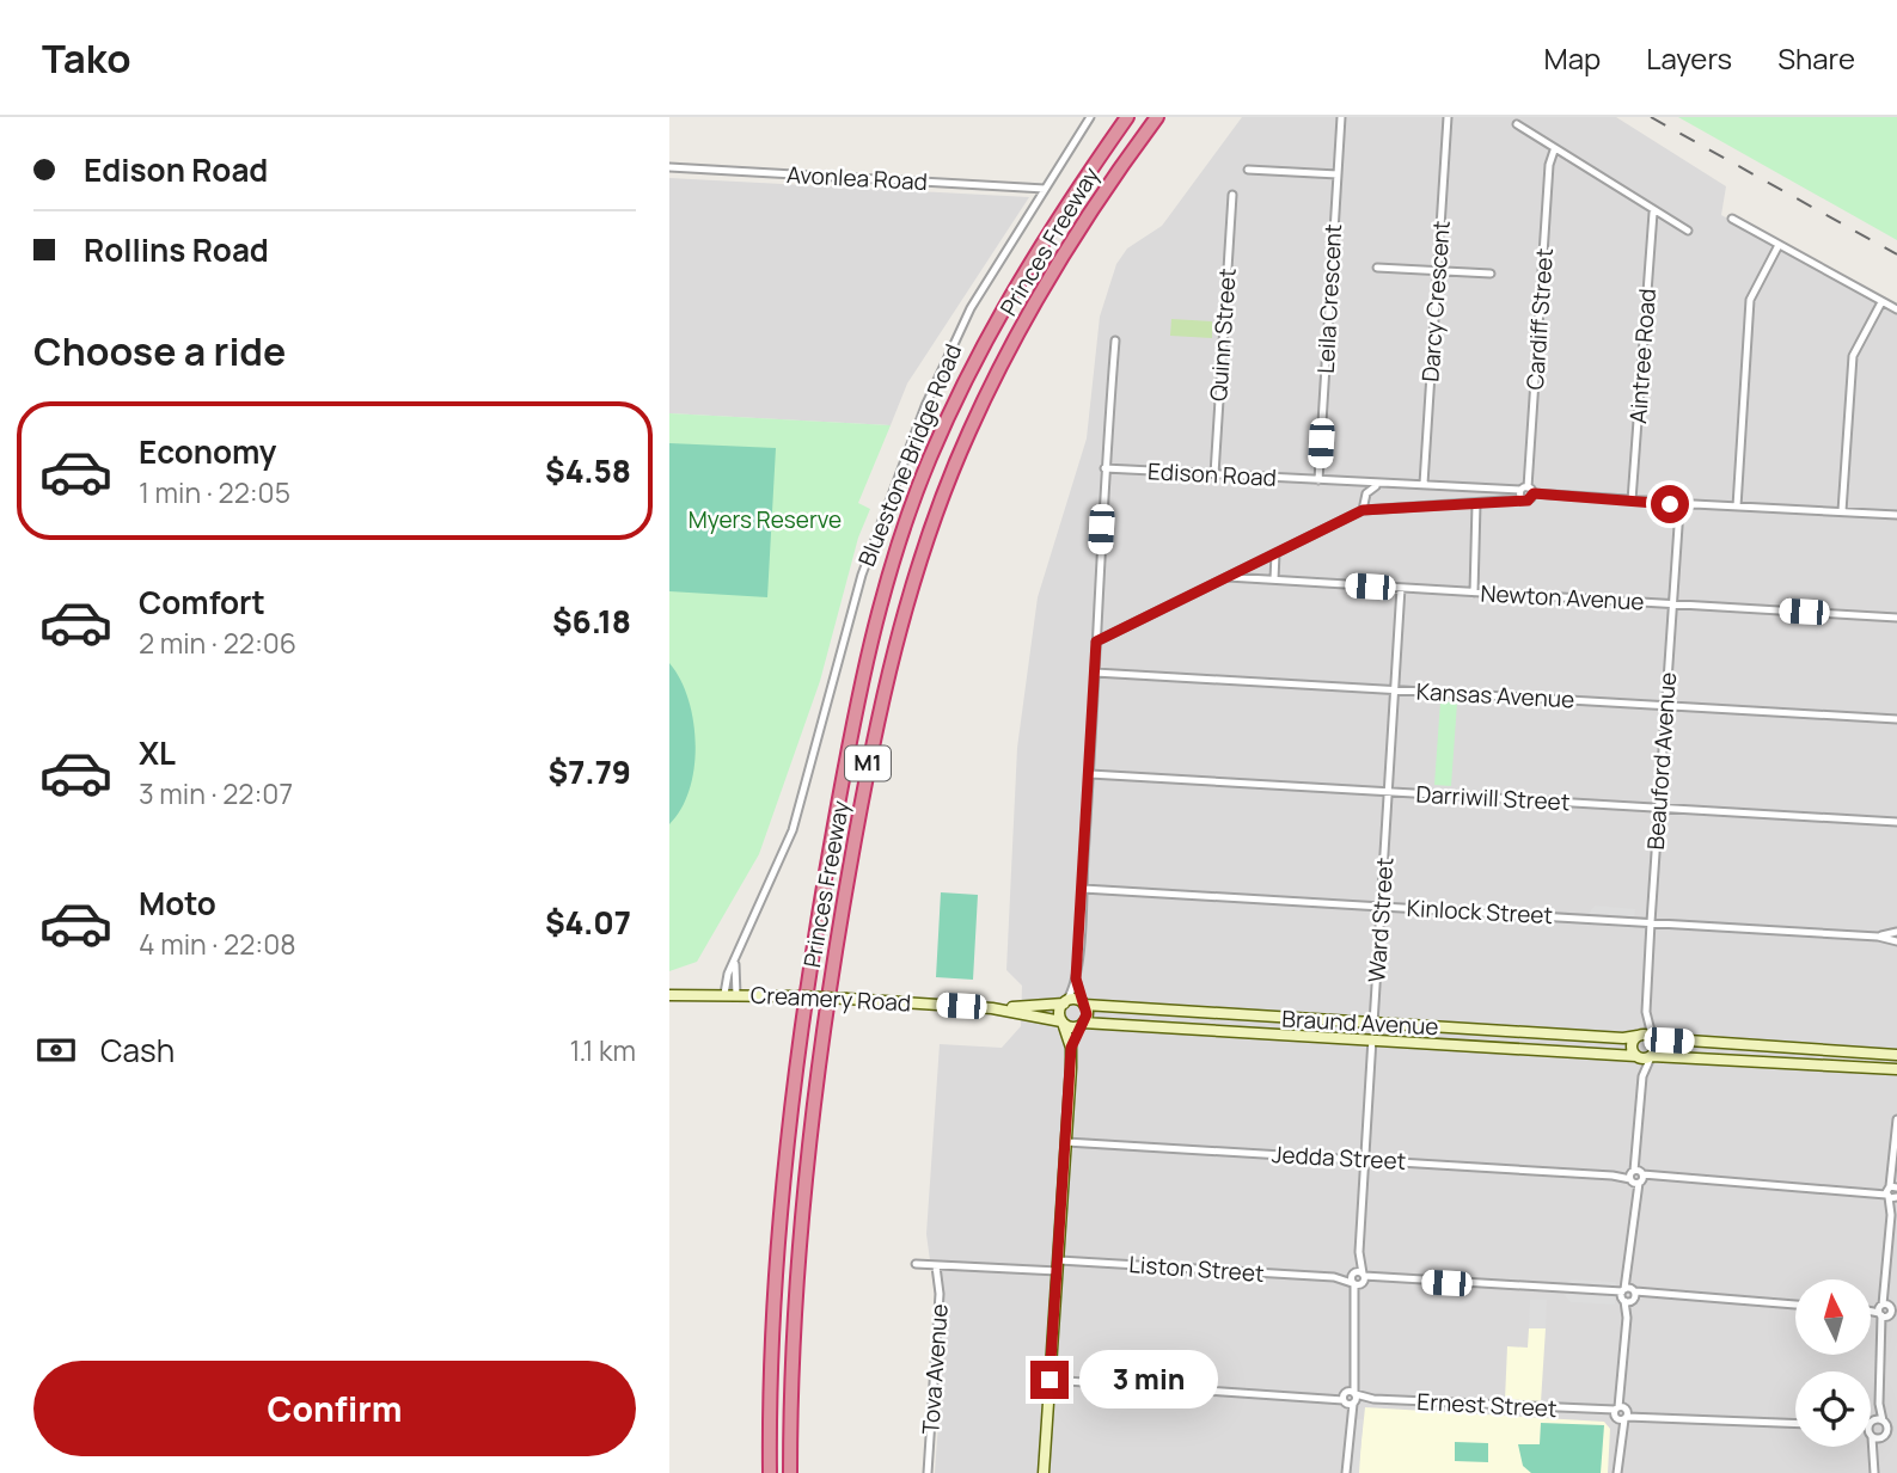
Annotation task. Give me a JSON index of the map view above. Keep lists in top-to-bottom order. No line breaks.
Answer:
{"streets":{"highway":["Princes Freeway","M1"],"street":["Avonlea Road","Leila Crescent","Darcy Crescent","Cardiff Street","Quinn Street","Aintree Road","Bluestone Bridge Road","Edison Road","Newton Avenue","Kansas Avenue","Beauford Avenue","Darriwill Street","Kinlock Street","Ward Street","Creamery Road","Braund Avenue","Jedda Street","Liston Street","Tova Avenue","Ernest Street"]},"crossings":[["Avonlea Road","Bluestone Bridge Road"],["Leila Crescent","Edison Road"],["Darcy Crescent","Edison Road"],["Cardiff Street","Edison Road"],["Quinn Street","Edison Road"],["Aintree Road","Edison Road"],["Bluestone Bridge Road","Creamery Road"],["Edison Road","Beauford Avenue"],["Newton Avenue","Beauford Avenue"],["Newton Avenue","Ward Street"],["Kansas Avenue","Beauford Avenue"],["Kansas Avenue","Ward Street"],["Beauford Avenue","Darriwill Street"],["Beauford Avenue","Kinlock Street"],["Beauford Avenue","Braund Avenue"],["Darriwill Street","Ward Street"],["Kinlock Street","Ward Street"],["Ward Street","Braund Avenue"],["Ward Street","Jedda Street"],["Ward Street","Liston Street"],["Ward Street","Ernest Street"],["Creamery Road","Braund Avenue"],["Liston Street","Tova Avenue"]],"parks":["Myers Reserve"],"north":"top","page":{"header":"Tako","nav":["Map","Layers","Share"],"banner":["Edison Road","Rollins Road"],"heading":"Choose a ride","list":[{"name":"Economy","note":"1 min · 22:05","value":"$4.58"},{"name":"Comfort","note":"2 min · 22:06","value":"$6.18"},{"name":"XL","note":"3 min · 22:07","value":"$7.79"},{"name":"Moto","note":"4 min · 22:08","value":"$4.07"}],"pay":["Cash","1.1 km"],"buttons":"Confirm","bubble":"3 min"}}
